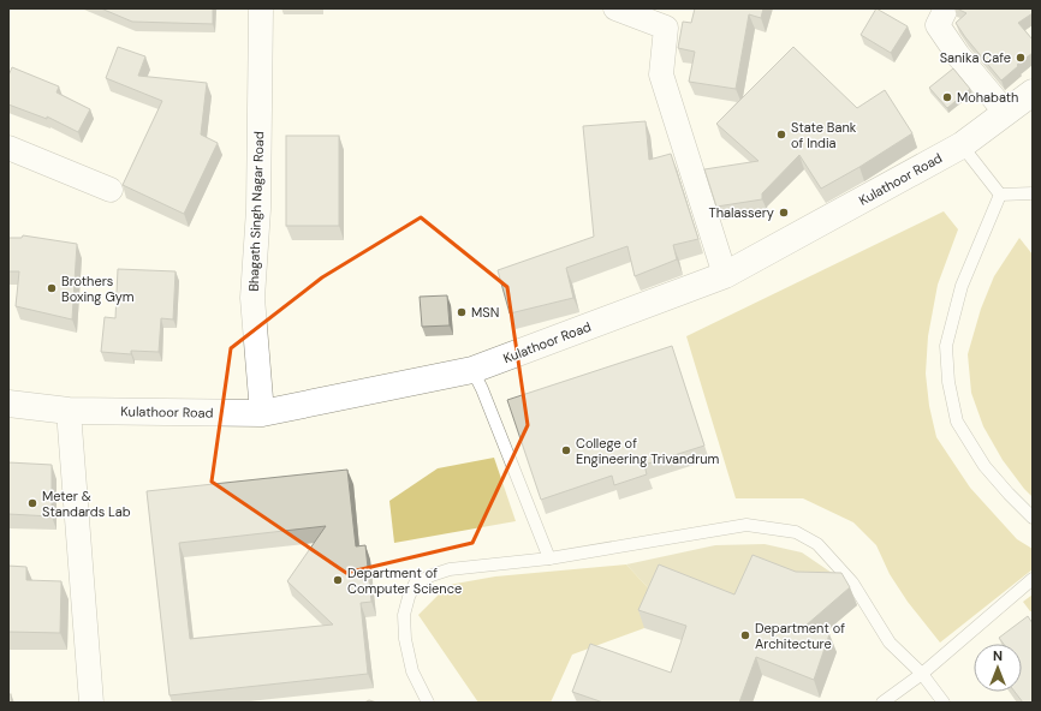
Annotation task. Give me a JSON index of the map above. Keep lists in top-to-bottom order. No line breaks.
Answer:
{"streets":{"main road":["Kulathoor Road"],"street":["Bhagath Singh Nagar Road"]},"crossings":[["Kulathoor Road","Bhagath Singh Nagar Road"]],"places":["Sanika Cafe","Mohabath","State Bank of India","Thalassery","Brothers Boxing Gym","MSN","College of Engineering Trivandrum","Meter & Standards Lab","Department of Computer Science","Department of Architecture"],"north":"top"}
